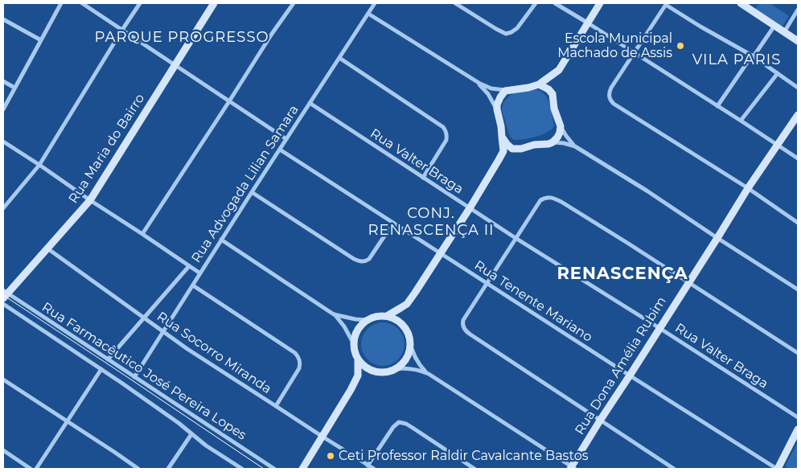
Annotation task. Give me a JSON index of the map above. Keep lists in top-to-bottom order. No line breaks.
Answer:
{"streets":{"street":["Rua Maria do Bairro","Rua Valter Braga","Rua Advogada Lilian Samara","Rua Tenente Mariano","Rua Socorro Miranda","Rua Dona Amélia Rubim","Rua Farmacêutico José Pereira Lopes"]},"crossings":[["Rua Maria do Bairro","Rua Socorro Miranda"],["Rua Maria do Bairro","Rua Farmacêutico José Pereira Lopes"],["Rua Valter Braga","Rua Advogada Lilian Samara"],["Rua Valter Braga","Rua Dona Amélia Rubim"],["Rua Advogada Lilian Samara","Rua Tenente Mariano"],["Rua Advogada Lilian Samara","Rua Socorro Miranda"],["Rua Advogada Lilian Samara","Rua Farmacêutico José Pereira Lopes"],["Rua Tenente Mariano","Rua Dona Amélia Rubim"]],"districts":["PARQUE PROGRESSO","VILA PARIS","CONJ. RENASCENÇA II","RENASCENÇA"],"places":["Escola Municipal Machado de Assis","Ceti Professor Raldir Cavalcante Bastos"]}
